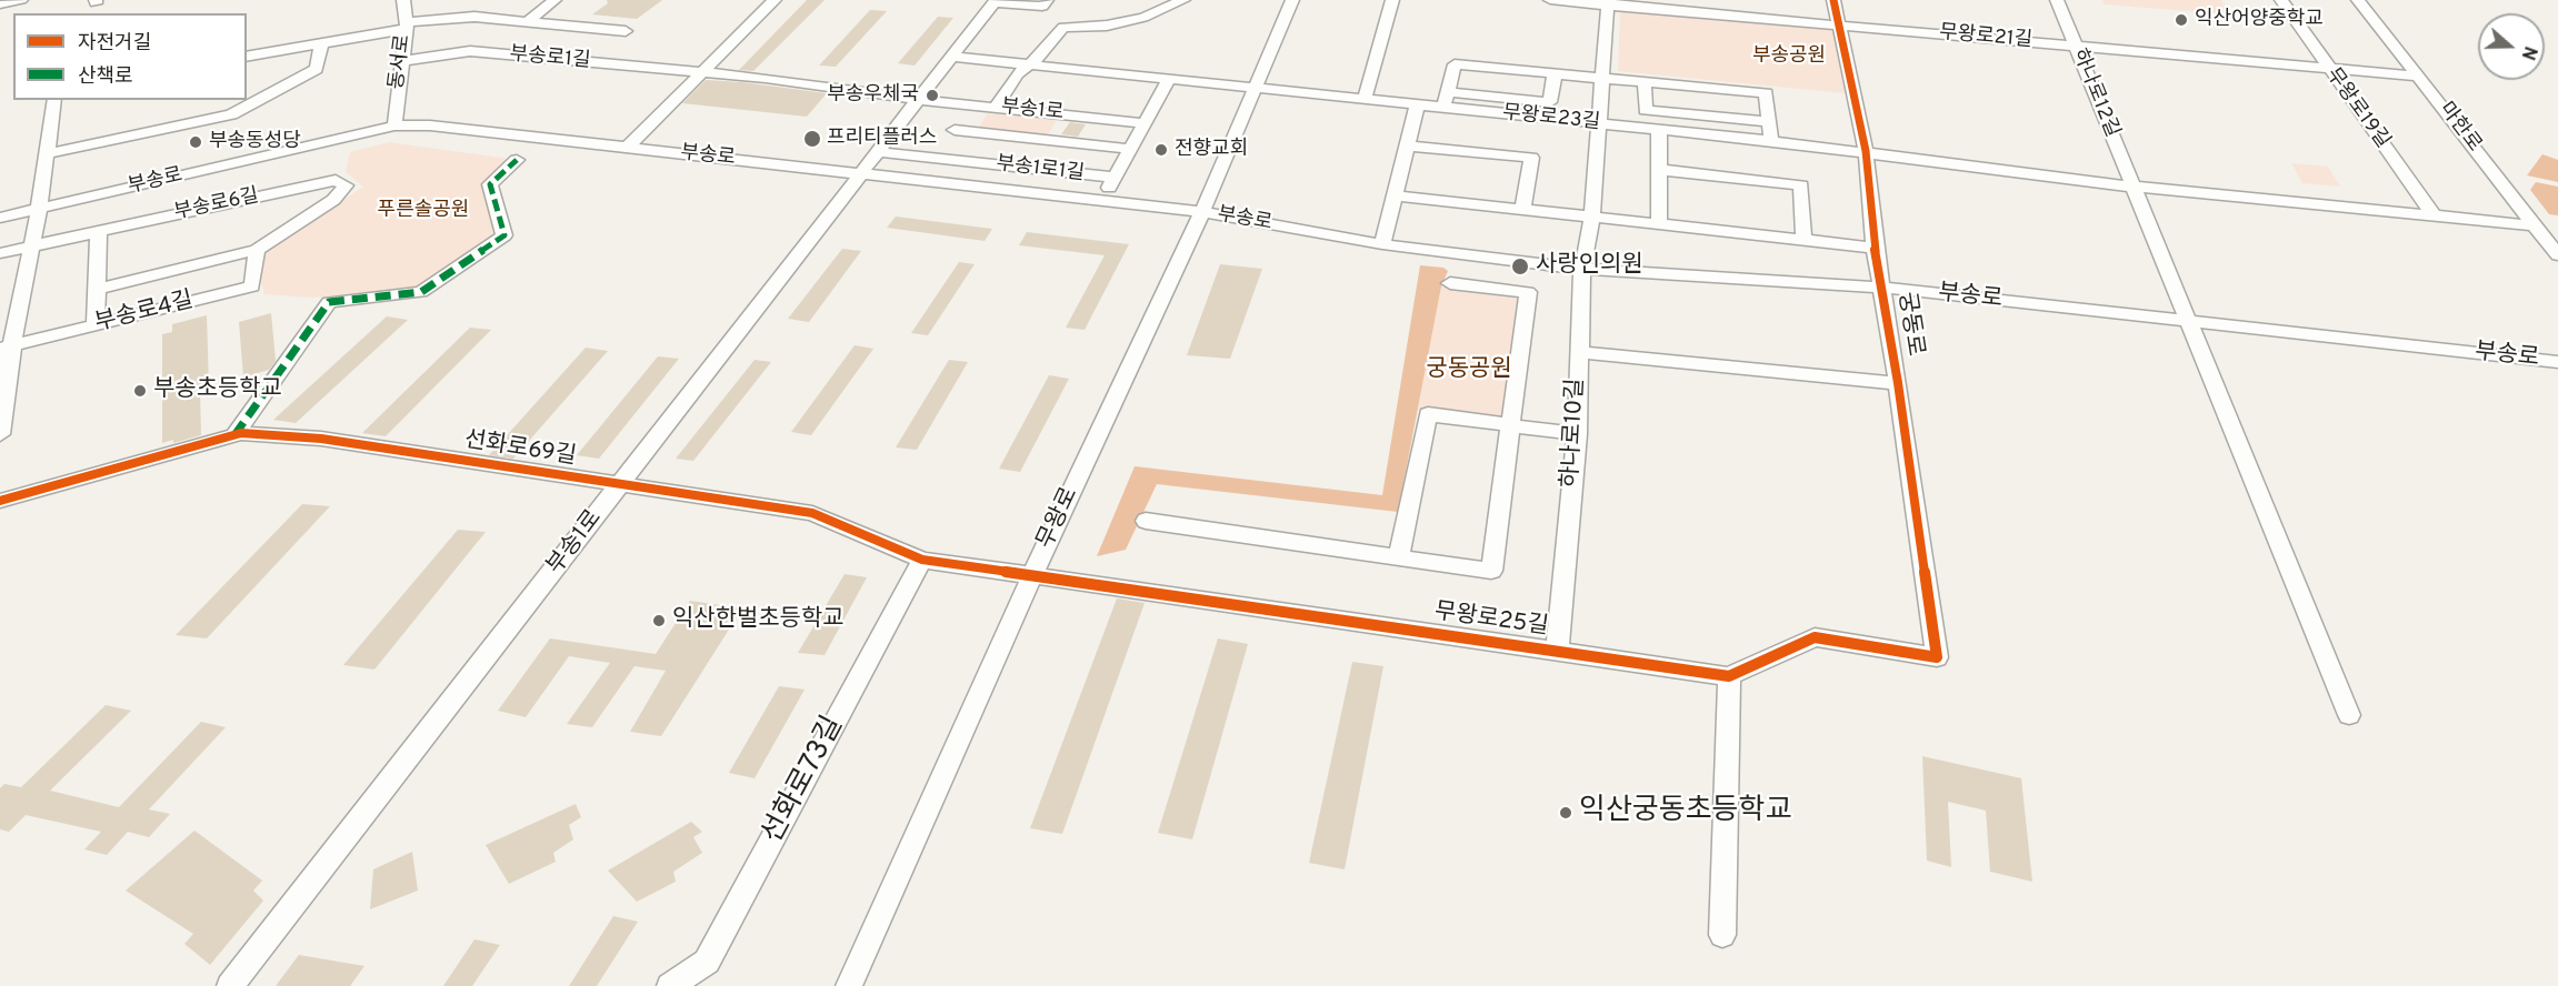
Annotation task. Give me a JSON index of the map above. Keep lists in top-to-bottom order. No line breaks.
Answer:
{"streets":{"street":["무왕로21길","부송로1길","동서로","하나로12길","무왕로19길","부송1로","무왕로23길","마한로","부송로","부송1로1길","부송로6길","부송로4길","궁동로","하나로10길","선화로69길","무왕로","무왕로25길","선화로73길"]},"crossings":[["무왕로21길","하나로12길"],["무왕로21길","무왕로19길"],["무왕로21길","마한로"],["무왕로21길","궁동로"],["무왕로21길","하나로10길"],["부송로1길","동서로"],["부송로1길","부송1로"],["동서로","부송로"],["하나로12길","부송로"],["부송1로","부송로"],["부송1로","부송1로1길"],["부송1로","선화로69길"],["무왕로23길","궁동로"],["무왕로23길","하나로10길"],["무왕로23길","무왕로"],["부송로","궁동로"],["부송로","하나로10길"],["부송로","무왕로"],["부송로6길","부송로4길"],["궁동로","무왕로25길"],["하나로10길","무왕로25길"],["선화로69길","무왕로"],["선화로69길","무왕로25길"],["선화로69길","선화로73길"],["무왕로","무왕로25길"]],"parks":["부송공원","푸른솔공원","궁동공원"],"places":["익산어양중학교","부송우체국","프리티플러스","부송동성당","전향교회","사랑인의원","부송초등학교","익산한벌초등학교","익산궁동초등학교"],"legend":["자전거길","산책로"],"north":"right"}
